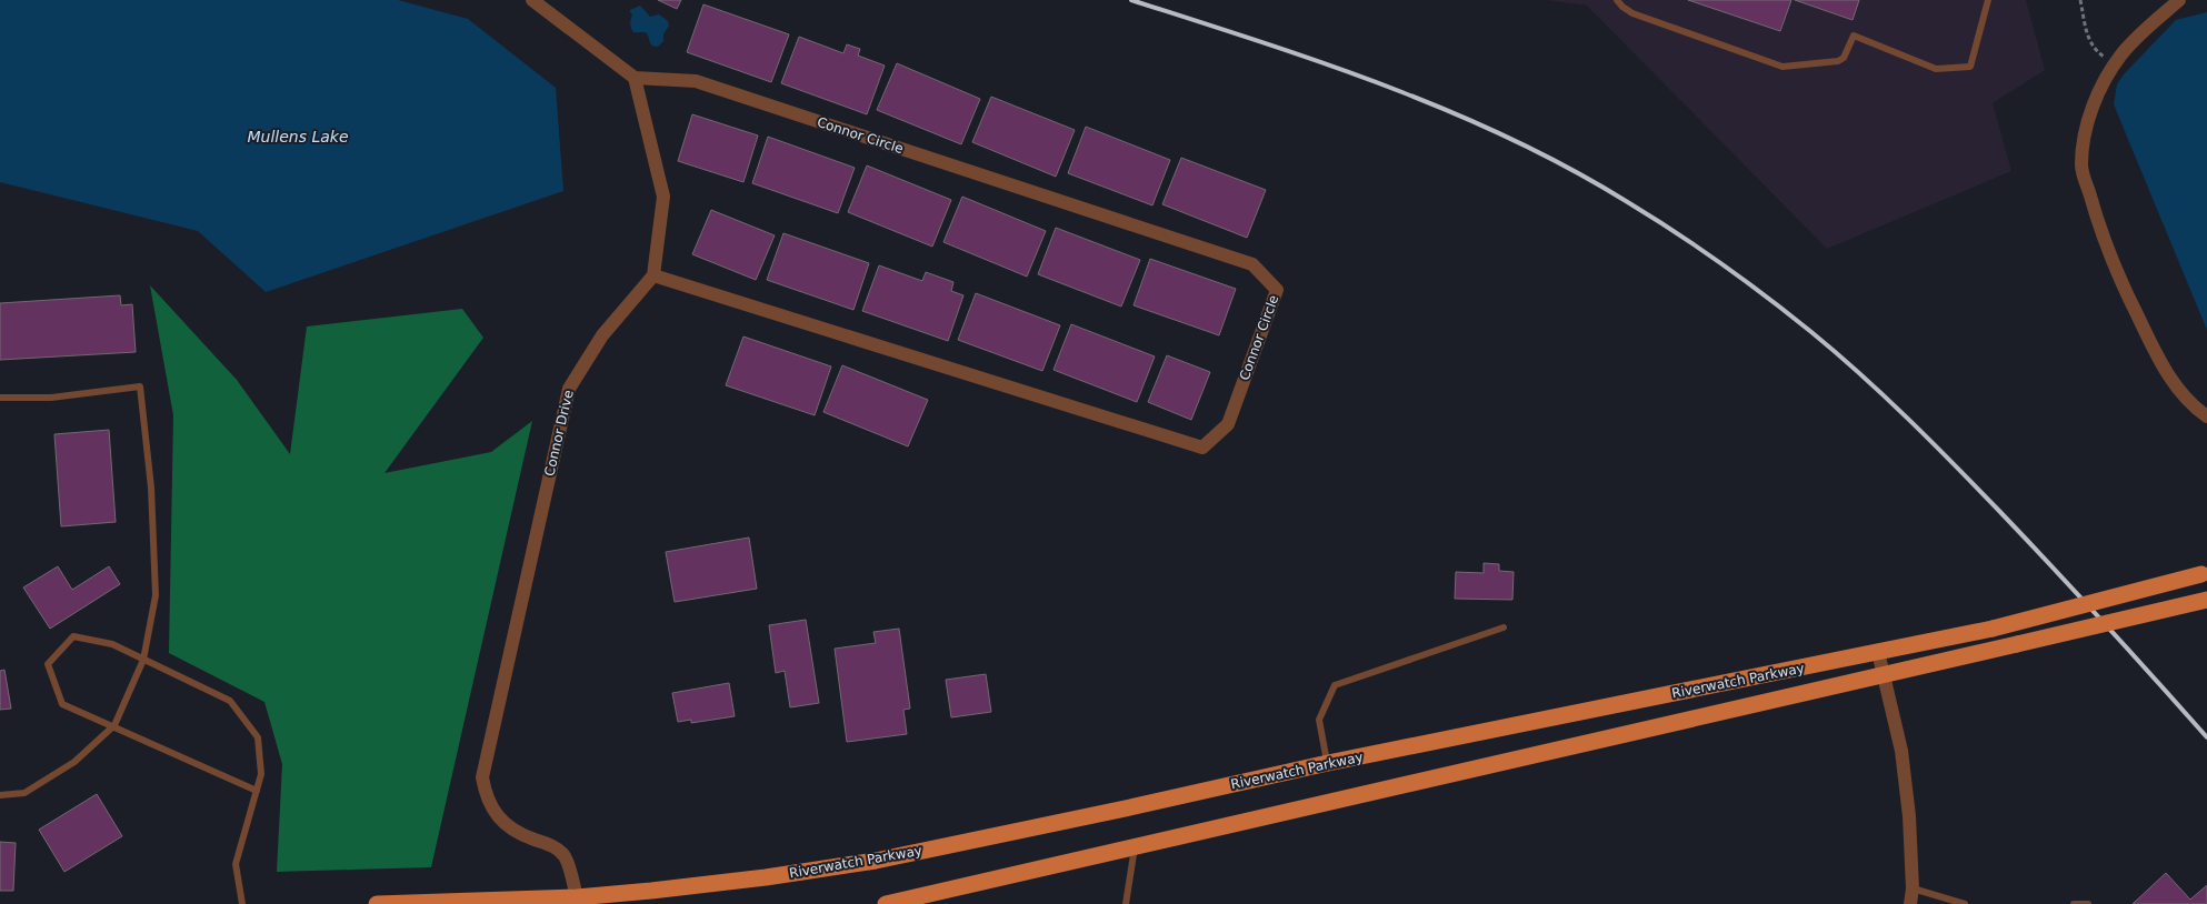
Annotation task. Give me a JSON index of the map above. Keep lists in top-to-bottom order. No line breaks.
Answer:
{"streets":{"main road":["Riverwatch Parkway"],"street":["Connor Circle","Connor Drive"]},"crossings":[["Connor Circle","Connor Drive"],["Connor Drive","Riverwatch Parkway"]],"water":["Mullens Lake"]}
